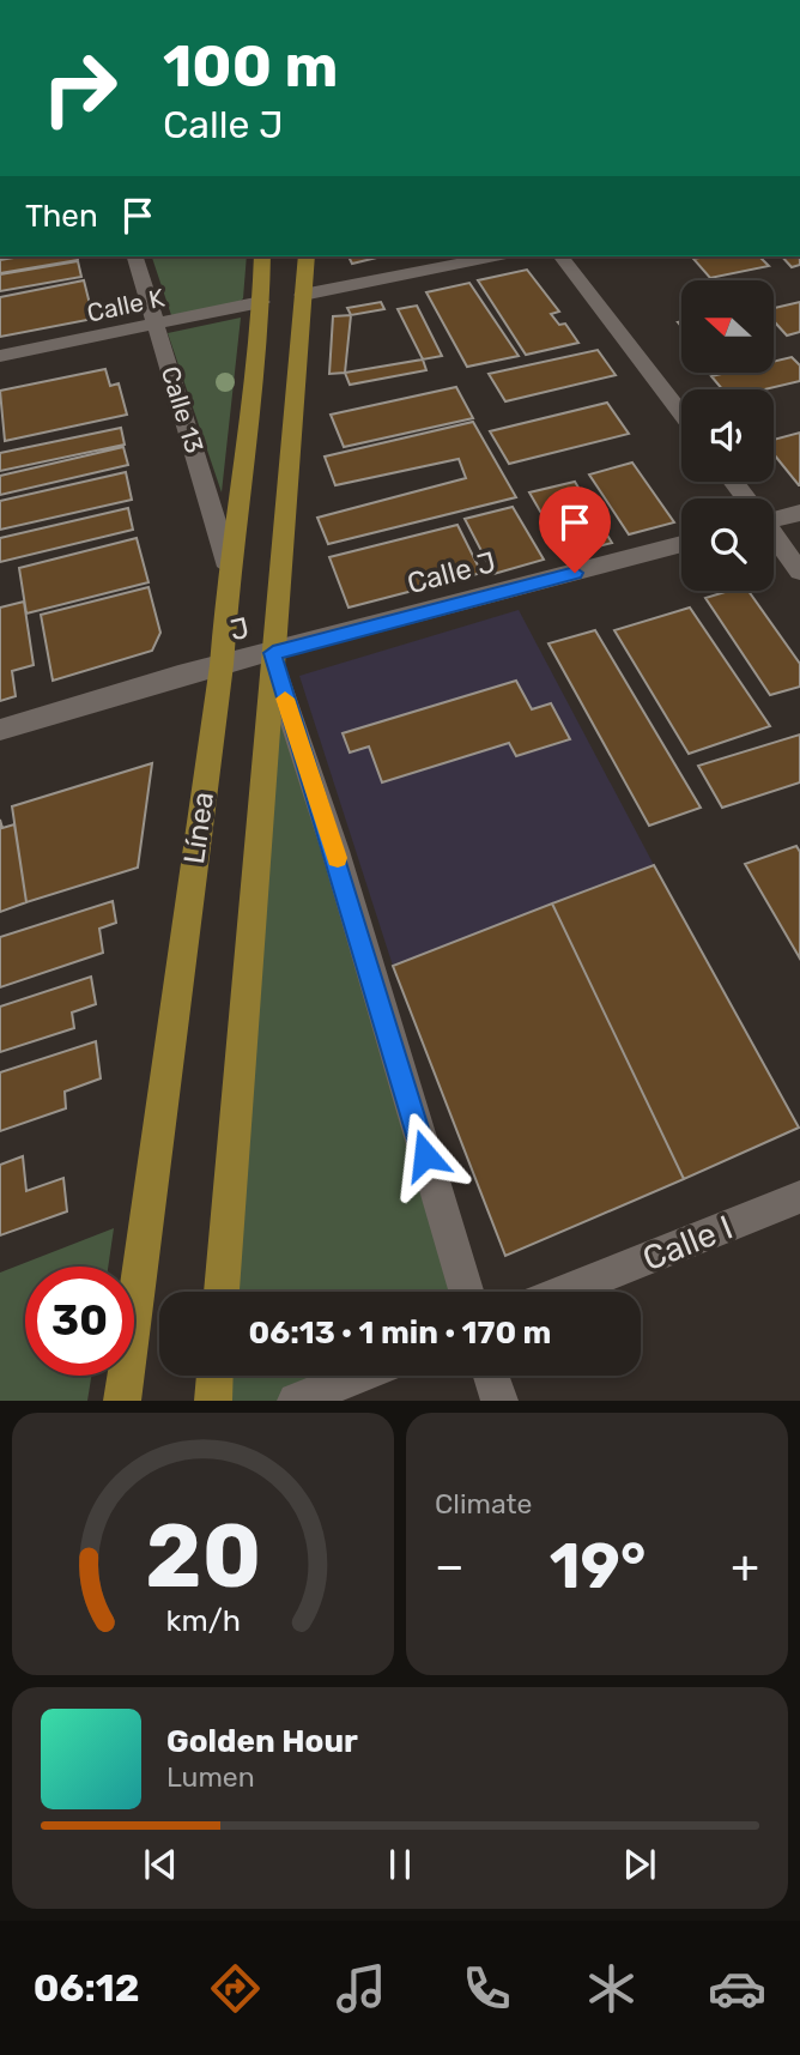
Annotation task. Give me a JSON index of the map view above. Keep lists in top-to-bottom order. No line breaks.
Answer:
{"streets":{"main road":["Línea"],"street":["Calle K","Calle 13","Calle J","J","Calle I"]},"crossings":[["Calle K","Calle 13"],["Calle K","Línea"],["Calle 13","Línea"],["Calle J","J"],["Calle J","Línea"],["J","Línea"]],"north":"left","page":{"turn":["100 m","Calle J"],"then":"Then","limit":"30","trip":"06:13 · 1 min · 170 m","tile":"Climate","heat":["−","19°","+"],"song":["Golden Hour","Lumen"],"tabs":"06:12","gauge":["20","km/h"]}}
